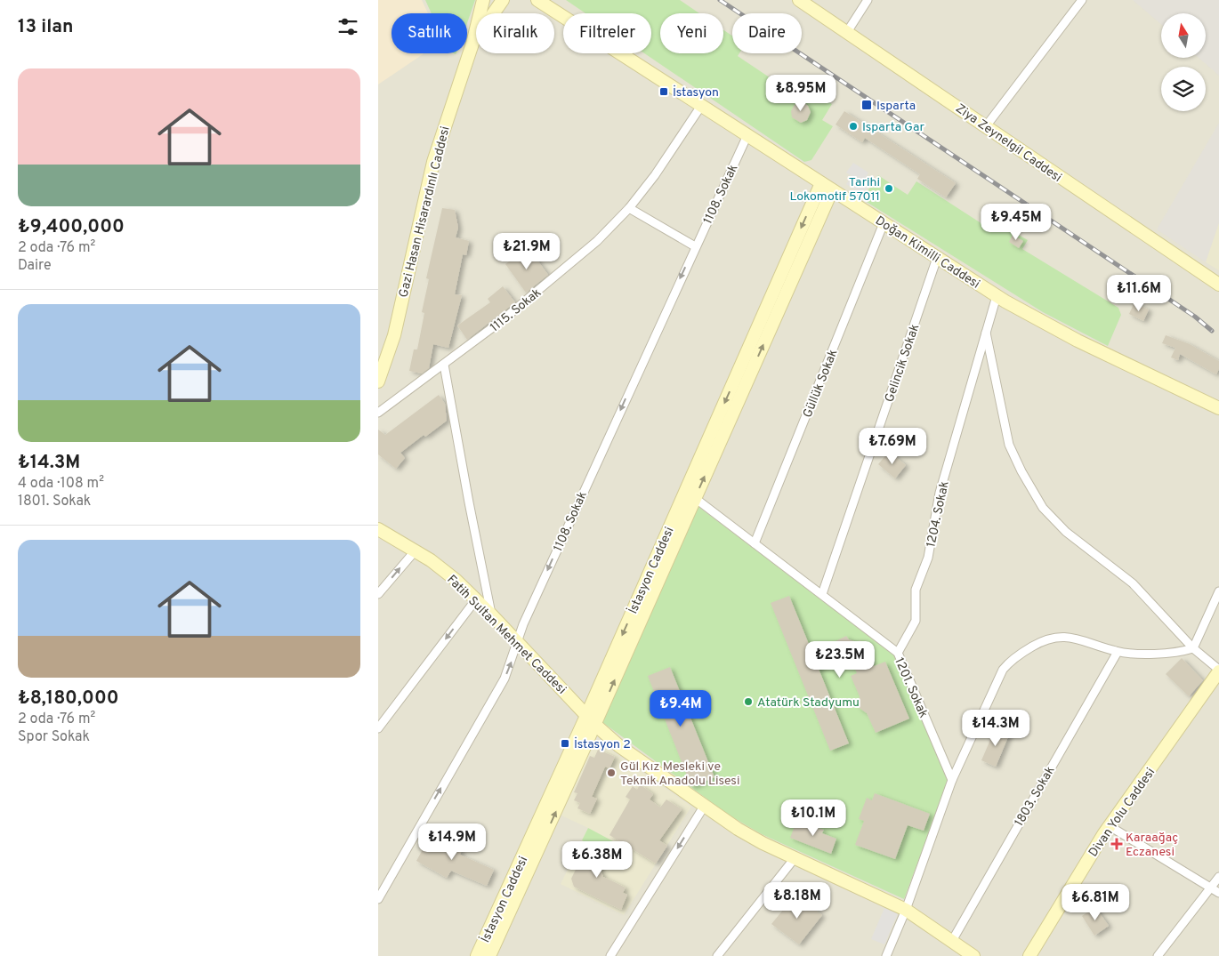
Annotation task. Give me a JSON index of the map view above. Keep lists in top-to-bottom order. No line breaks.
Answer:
{"streets":{"main road":["Ziya Zeynelgil Caddesi","Gazi Hasan Hisarardınlı Caddesi","Doğan Kimilli Caddesi","İstasyon Caddesi","Fatih Sultan Mehmet Caddesi","Divan Yolu Caddesi"],"street":["1108. Sokak","1115. Sokak","Gelincik Sokak","Güllük Sokak","1204. Sokak","1201. Sokak","1803. Sokak"]},"crossings":[["1108. Sokak","Doğan Kimilli Caddesi"],["1108. Sokak","Fatih Sultan Mehmet Caddesi"],["Doğan Kimilli Caddesi","1115. Sokak"],["Doğan Kimilli Caddesi","Gelincik Sokak"],["Doğan Kimilli Caddesi","Güllük Sokak"],["Doğan Kimilli Caddesi","1204. Sokak"],["Doğan Kimilli Caddesi","İstasyon Caddesi"],["Gelincik Sokak","1201. Sokak"],["Güllük Sokak","1201. Sokak"],["1204. Sokak","1201. Sokak"],["1204. Sokak","Divan Yolu Caddesi"],["İstasyon Caddesi","Fatih Sultan Mehmet Caddesi"],["İstasyon Caddesi","1201. Sokak"],["Fatih Sultan Mehmet Caddesi","1803. Sokak"]],"places":{"transit":["İstasyon","Isparta","İstasyon 2"],"other":["Isparta Gar","Tarihi Lokomotif 57011","Atatürk Stadyumu","Gül Kız Mesleki ve Teknik Anadolu Lisesi"],"health":["Karaağaç Eczanesi"]},"north":"top","page":{"heading":"13 ilan","chip":["Satılık","Kiralık","Filtreler","Yeni","Daire"],"list":[{"name":"₺9,400,000","note":"2 oda · 76 m² · Daire"},{"name":"₺14.3M","note":"4 oda · 108 m² · 1801. Sokak"},{"name":"₺8,180,000","note":"2 oda · 76 m² · Spor Sokak"}],"price":["₺8.95M","₺9.45M","₺21.9M","₺11.6M","₺7.69M","₺23.5M","₺9.4M","₺14.3M","₺10.1M","₺14.9M","₺6.38M","₺8.18M","₺6.81M"]}}
